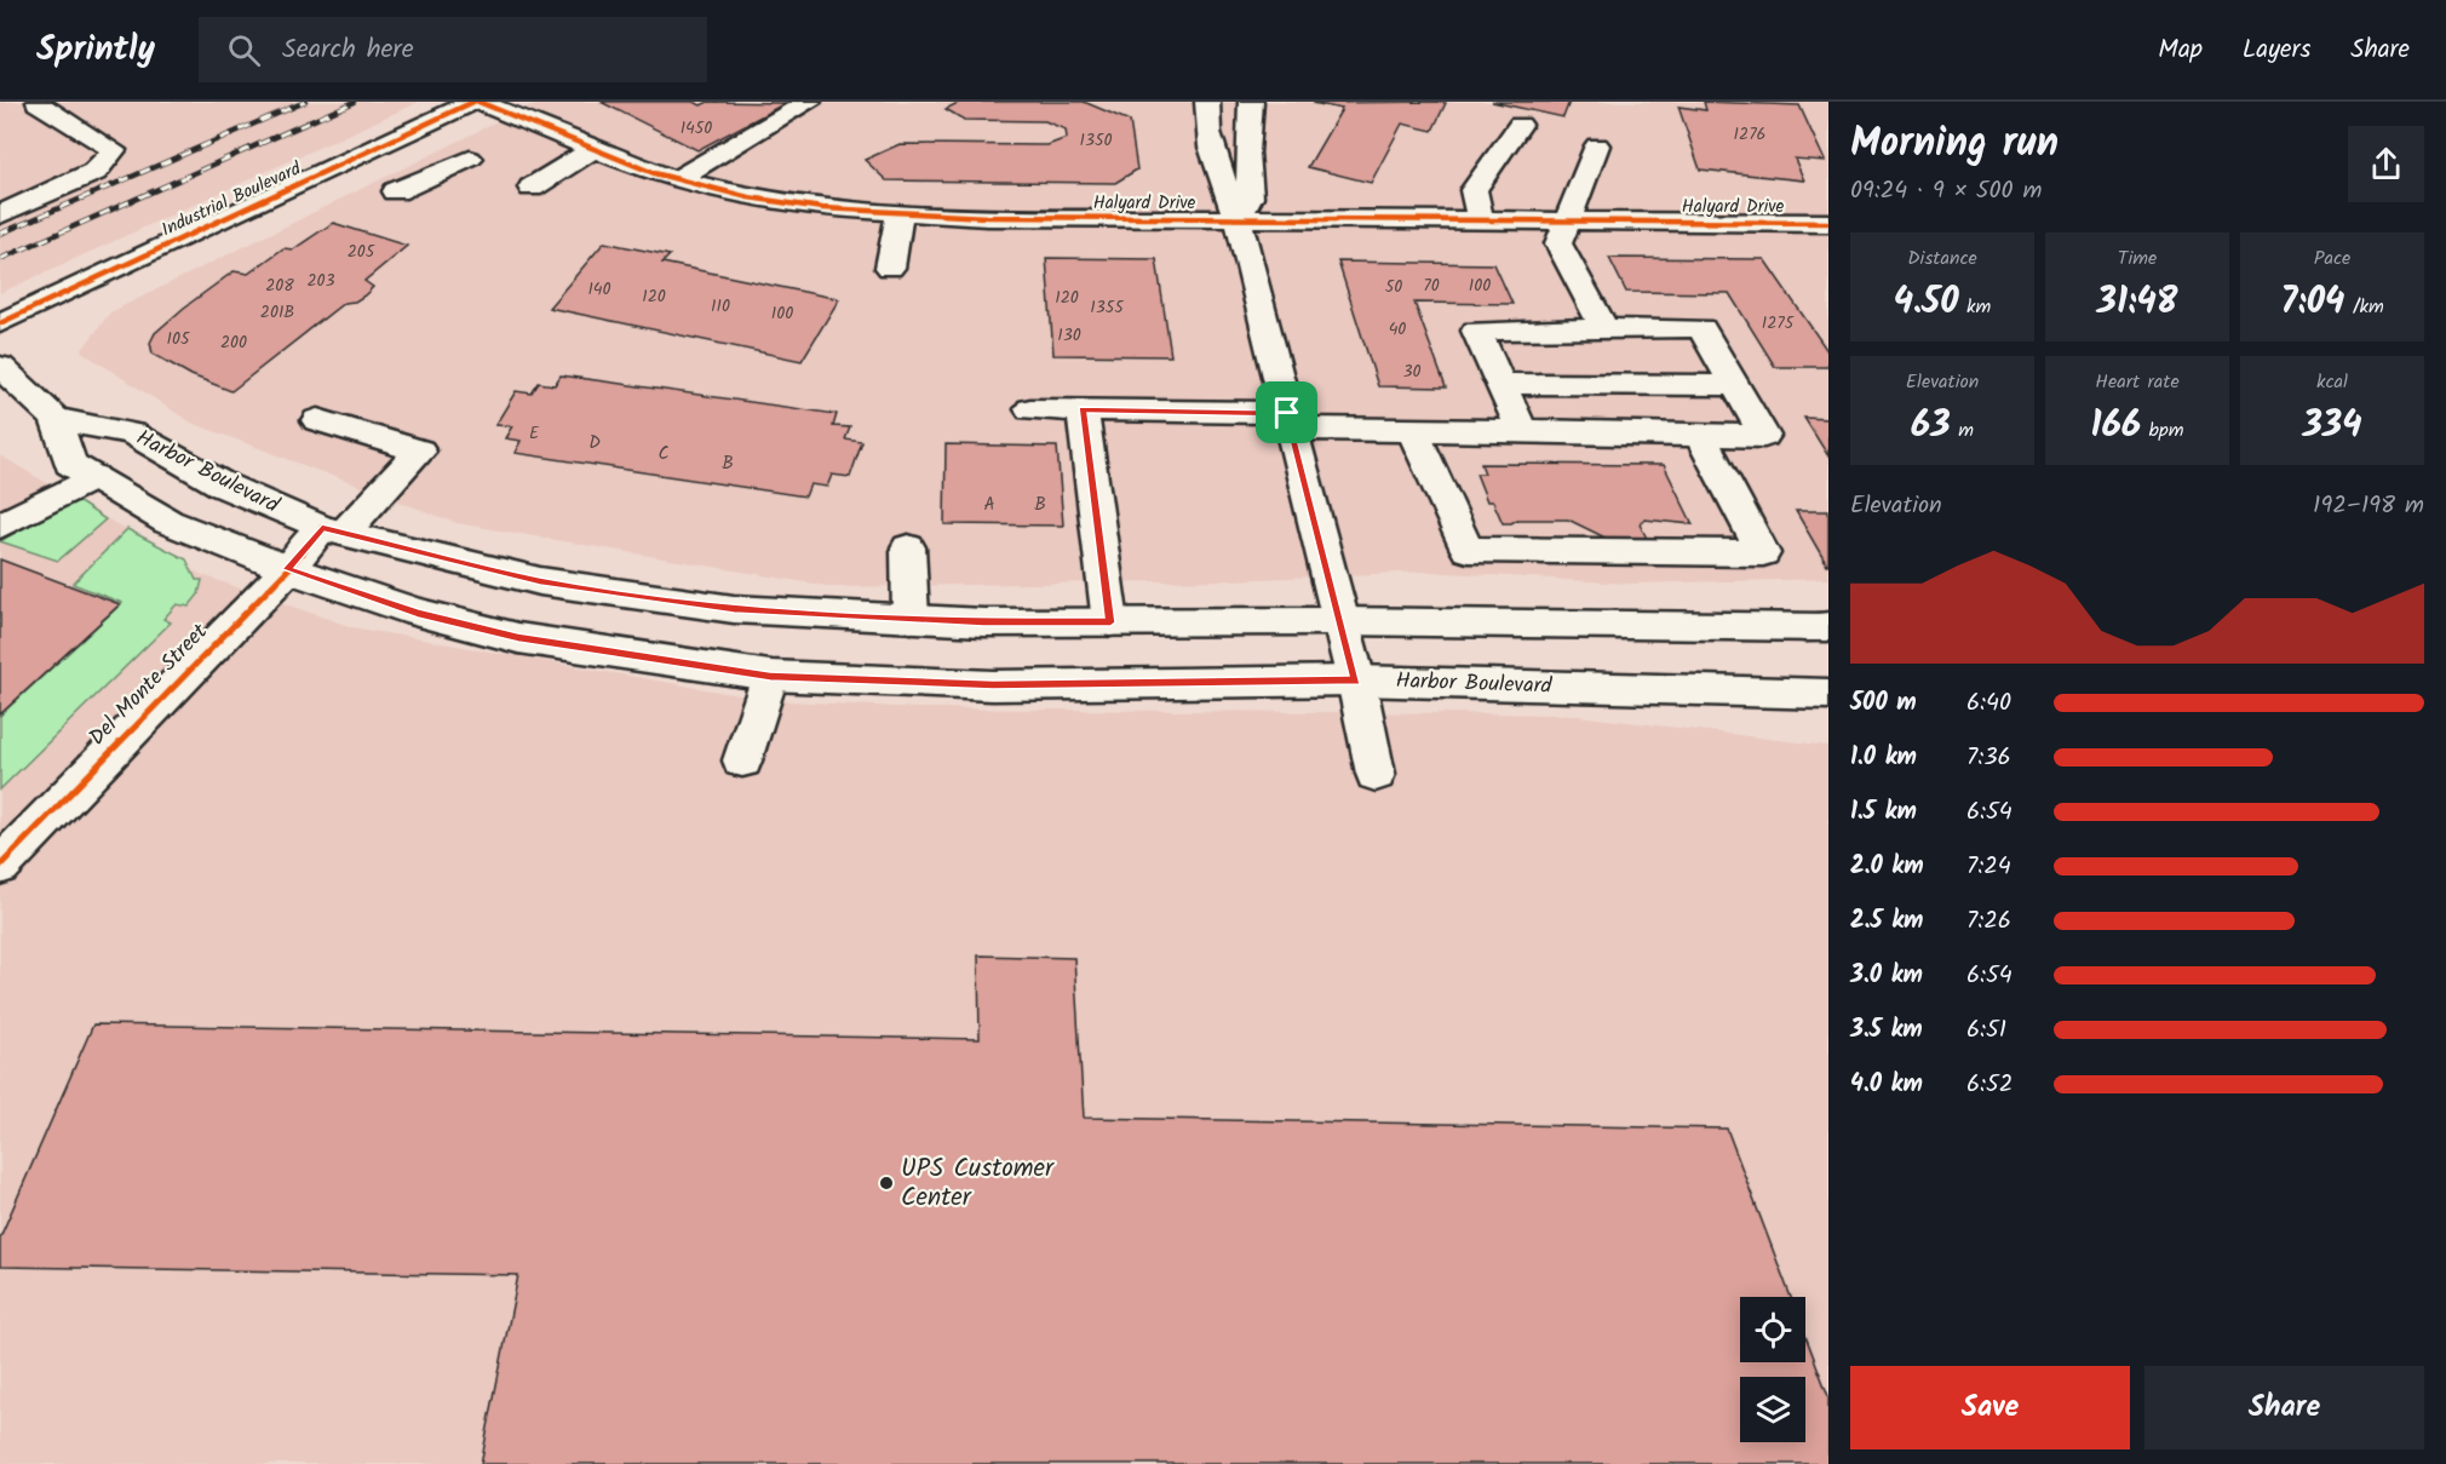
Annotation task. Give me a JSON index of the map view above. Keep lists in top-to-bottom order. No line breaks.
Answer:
{"streets":{"main road":["Industrial Boulevard","Halyard Drive","Harbor Boulevard","Del Monte Street"]},"crossings":[["Industrial Boulevard","Halyard Drive"],["Harbor Boulevard","Del Monte Street"]],"places":["UPS Customer Center"],"house_numbers":["1450","1276","1350","205","203","208","70","100","50","140","120","120","110","1355","201B","100","1275","40","130","105","200","30","E","D","C","B","A","B"],"page":{"header":"Sprintly","search":"Search here","nav":["Map","Layers","Share"],"heading":["Morning run","09:24 · 9 × 500 m"],"stats":[["Distance","4.50 km"],["Time","31:48"],["Pace","7:04 /km"],["Elevation","63 m"],["Heart rate","166 bpm"],["kcal","334"]],"chart":["Elevation","192–198 m"],"list":[{"name":"500 m","note":"6:40"},{"name":"1.0 km","note":"7:36"},{"name":"1.5 km","note":"6:54"},{"name":"2.0 km","note":"7:24"},{"name":"2.5 km","note":"7:26"},{"name":"3.0 km","note":"6:54"},{"name":"3.5 km","note":"6:51"},{"name":"4.0 km","note":"6:52"}],"buttons":["Save","Share"]}}
